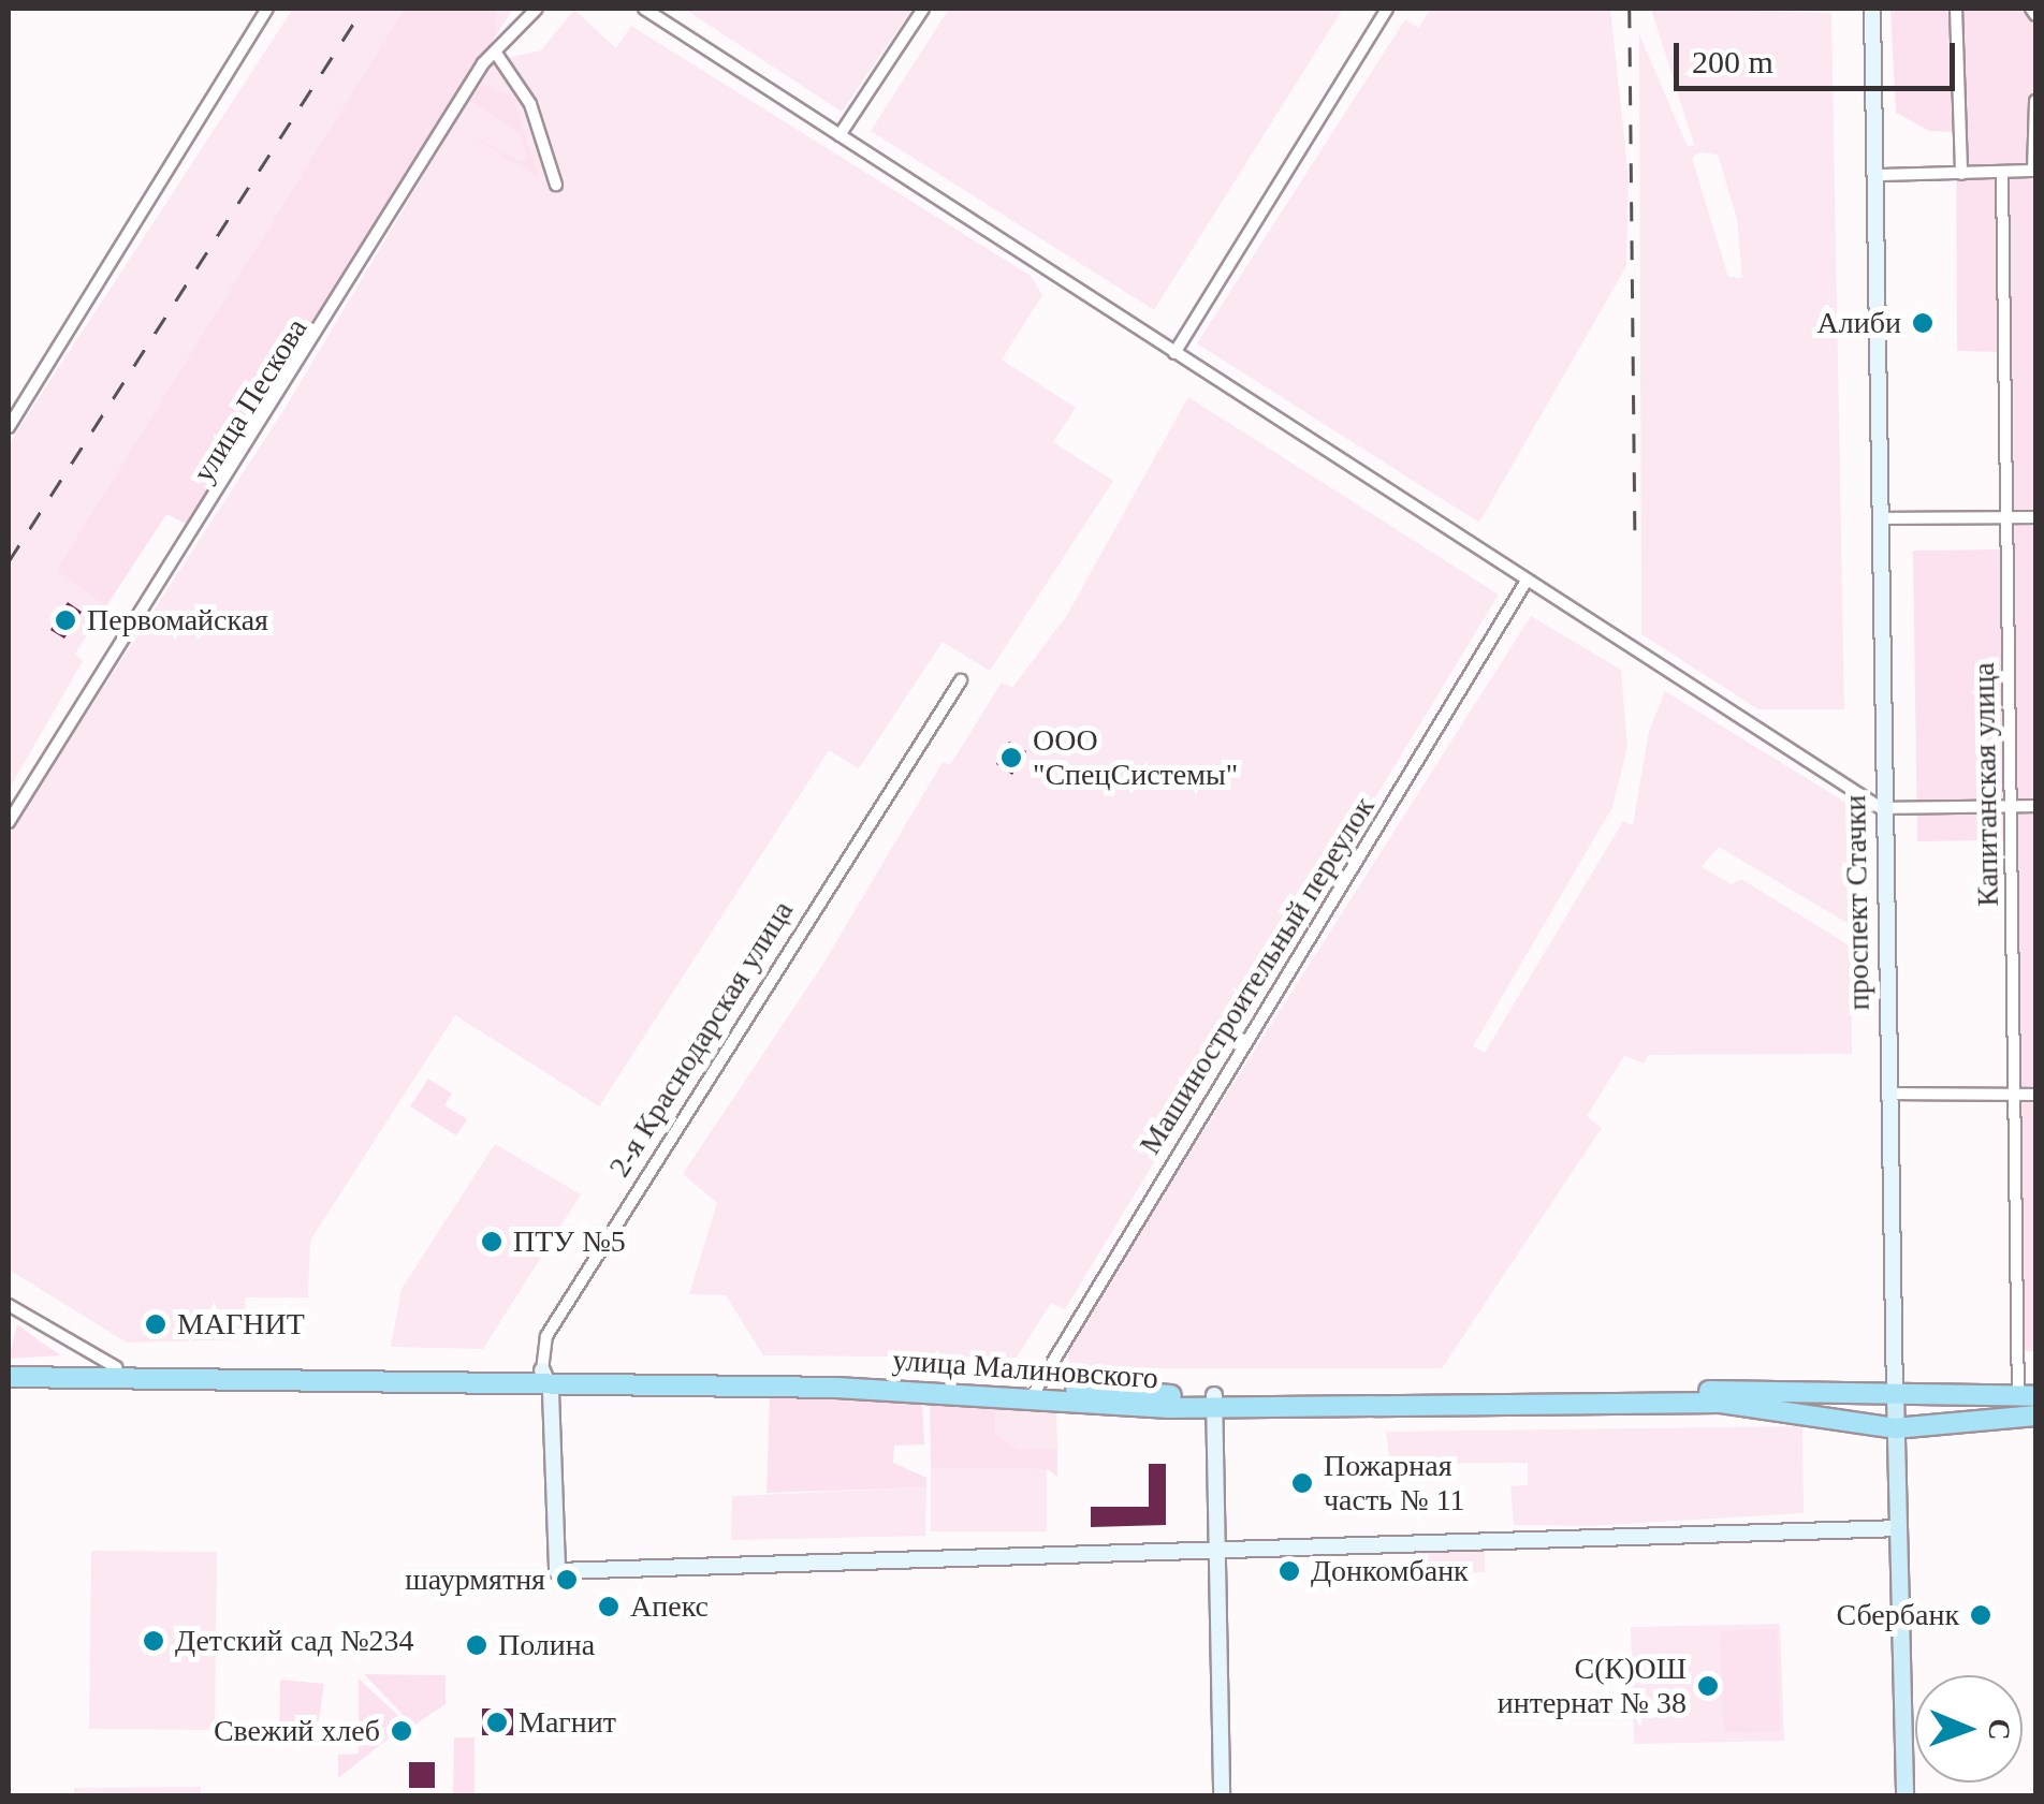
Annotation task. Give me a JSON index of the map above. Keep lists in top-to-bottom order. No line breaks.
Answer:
{"streets":{"highway":["улица Малиновского"],"main road":["проспект Стачки"],"street":["улица Пескова","Капитанская улица","Машиностроительный переулок","2-я Краснодарская улица"]},"crossings":[["Капитанская улица","улица Малиновского"],["проспект Стачки","улица Малиновского"],["Машиностроительный переулок","улица Малиновского"],["2-я Краснодарская улица","улица Малиновского"]],"places":["Алиби","Первомайская","ООО \"СпецСистемы\"","ПТУ №5","МАГНИТ","Пожарная часть № 11","Донкомбанк","шаурмятня","Апекс","Сбербанк","Детский сад №234","Полина","С(К)ОШ интернат № 38","Магнит","Свежий хлеб"],"scale_bar":"200 m","north":"right"}
